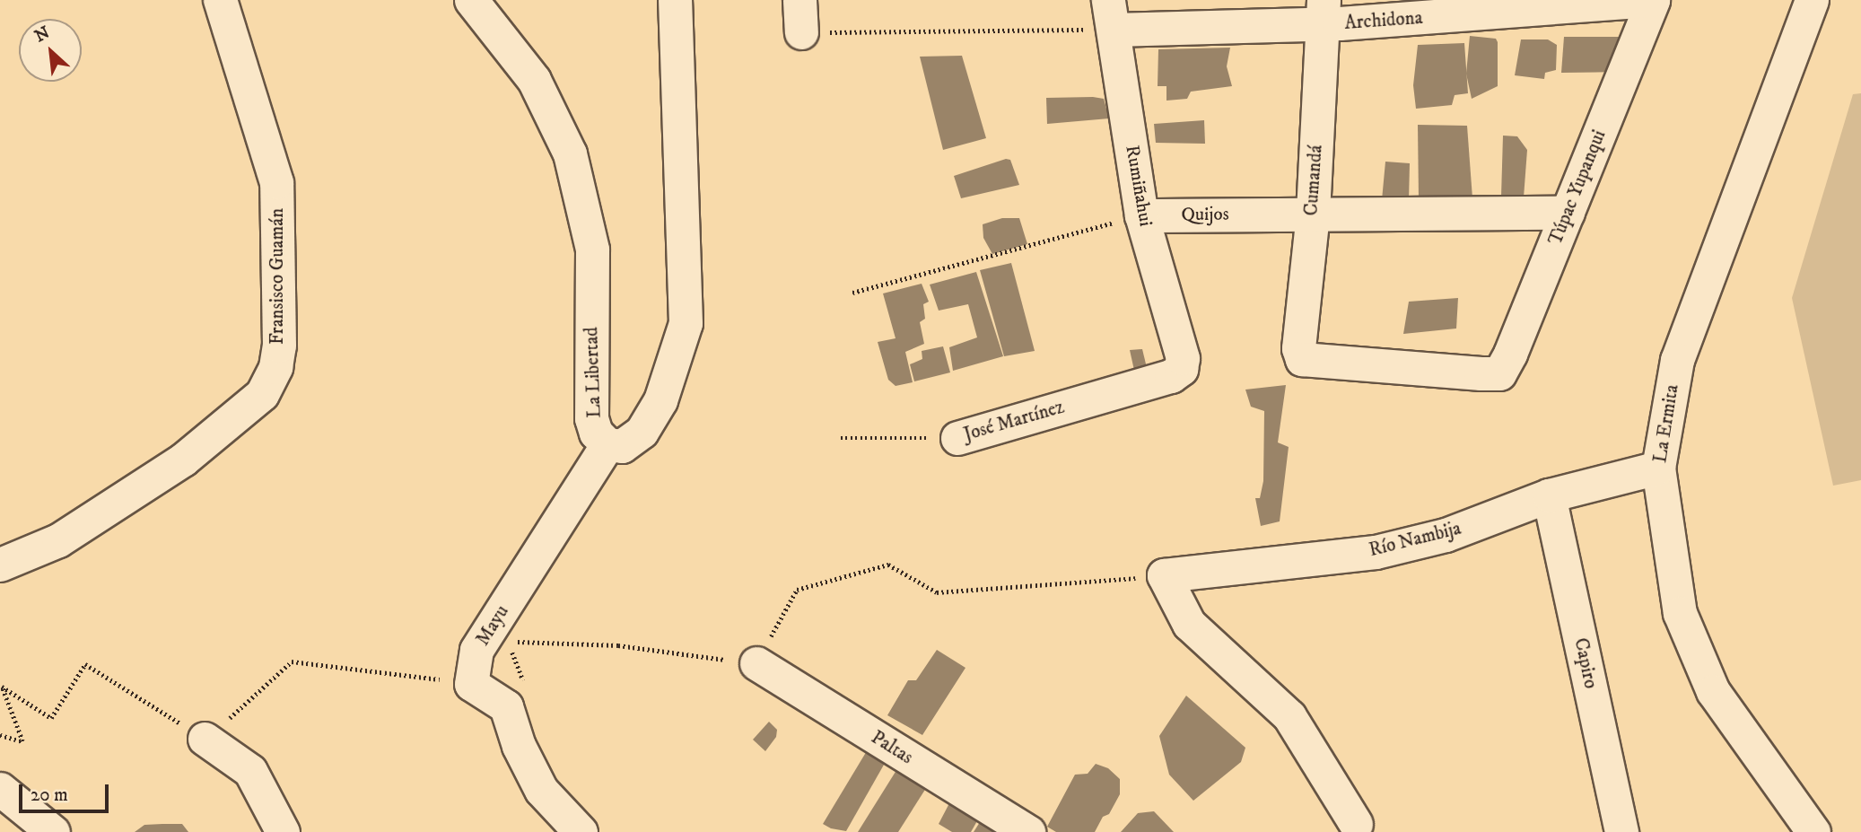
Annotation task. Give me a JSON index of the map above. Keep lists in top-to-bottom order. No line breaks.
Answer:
{"streets":{"street":["Archidona","Cumandá","Rumiñahui","Túpac Yupanqui","Quijos","Fransisco Guamán","La Libertad","José Martínez","La Ermita","Río Nambija","Mayu","Capiro","Paltas"]},"crossings":[["Archidona","Cumandá"],["Archidona","Rumiñahui"],["Archidona","Túpac Yupanqui"],["Cumandá","Túpac Yupanqui"],["Cumandá","Quijos"],["Rumiñahui","Quijos"],["Rumiñahui","José Martínez"],["Túpac Yupanqui","Quijos"],["La Libertad","Mayu"],["La Ermita","Río Nambija"],["Río Nambija","Capiro"]],"scale_bar":"20 m","north":"top left"}
